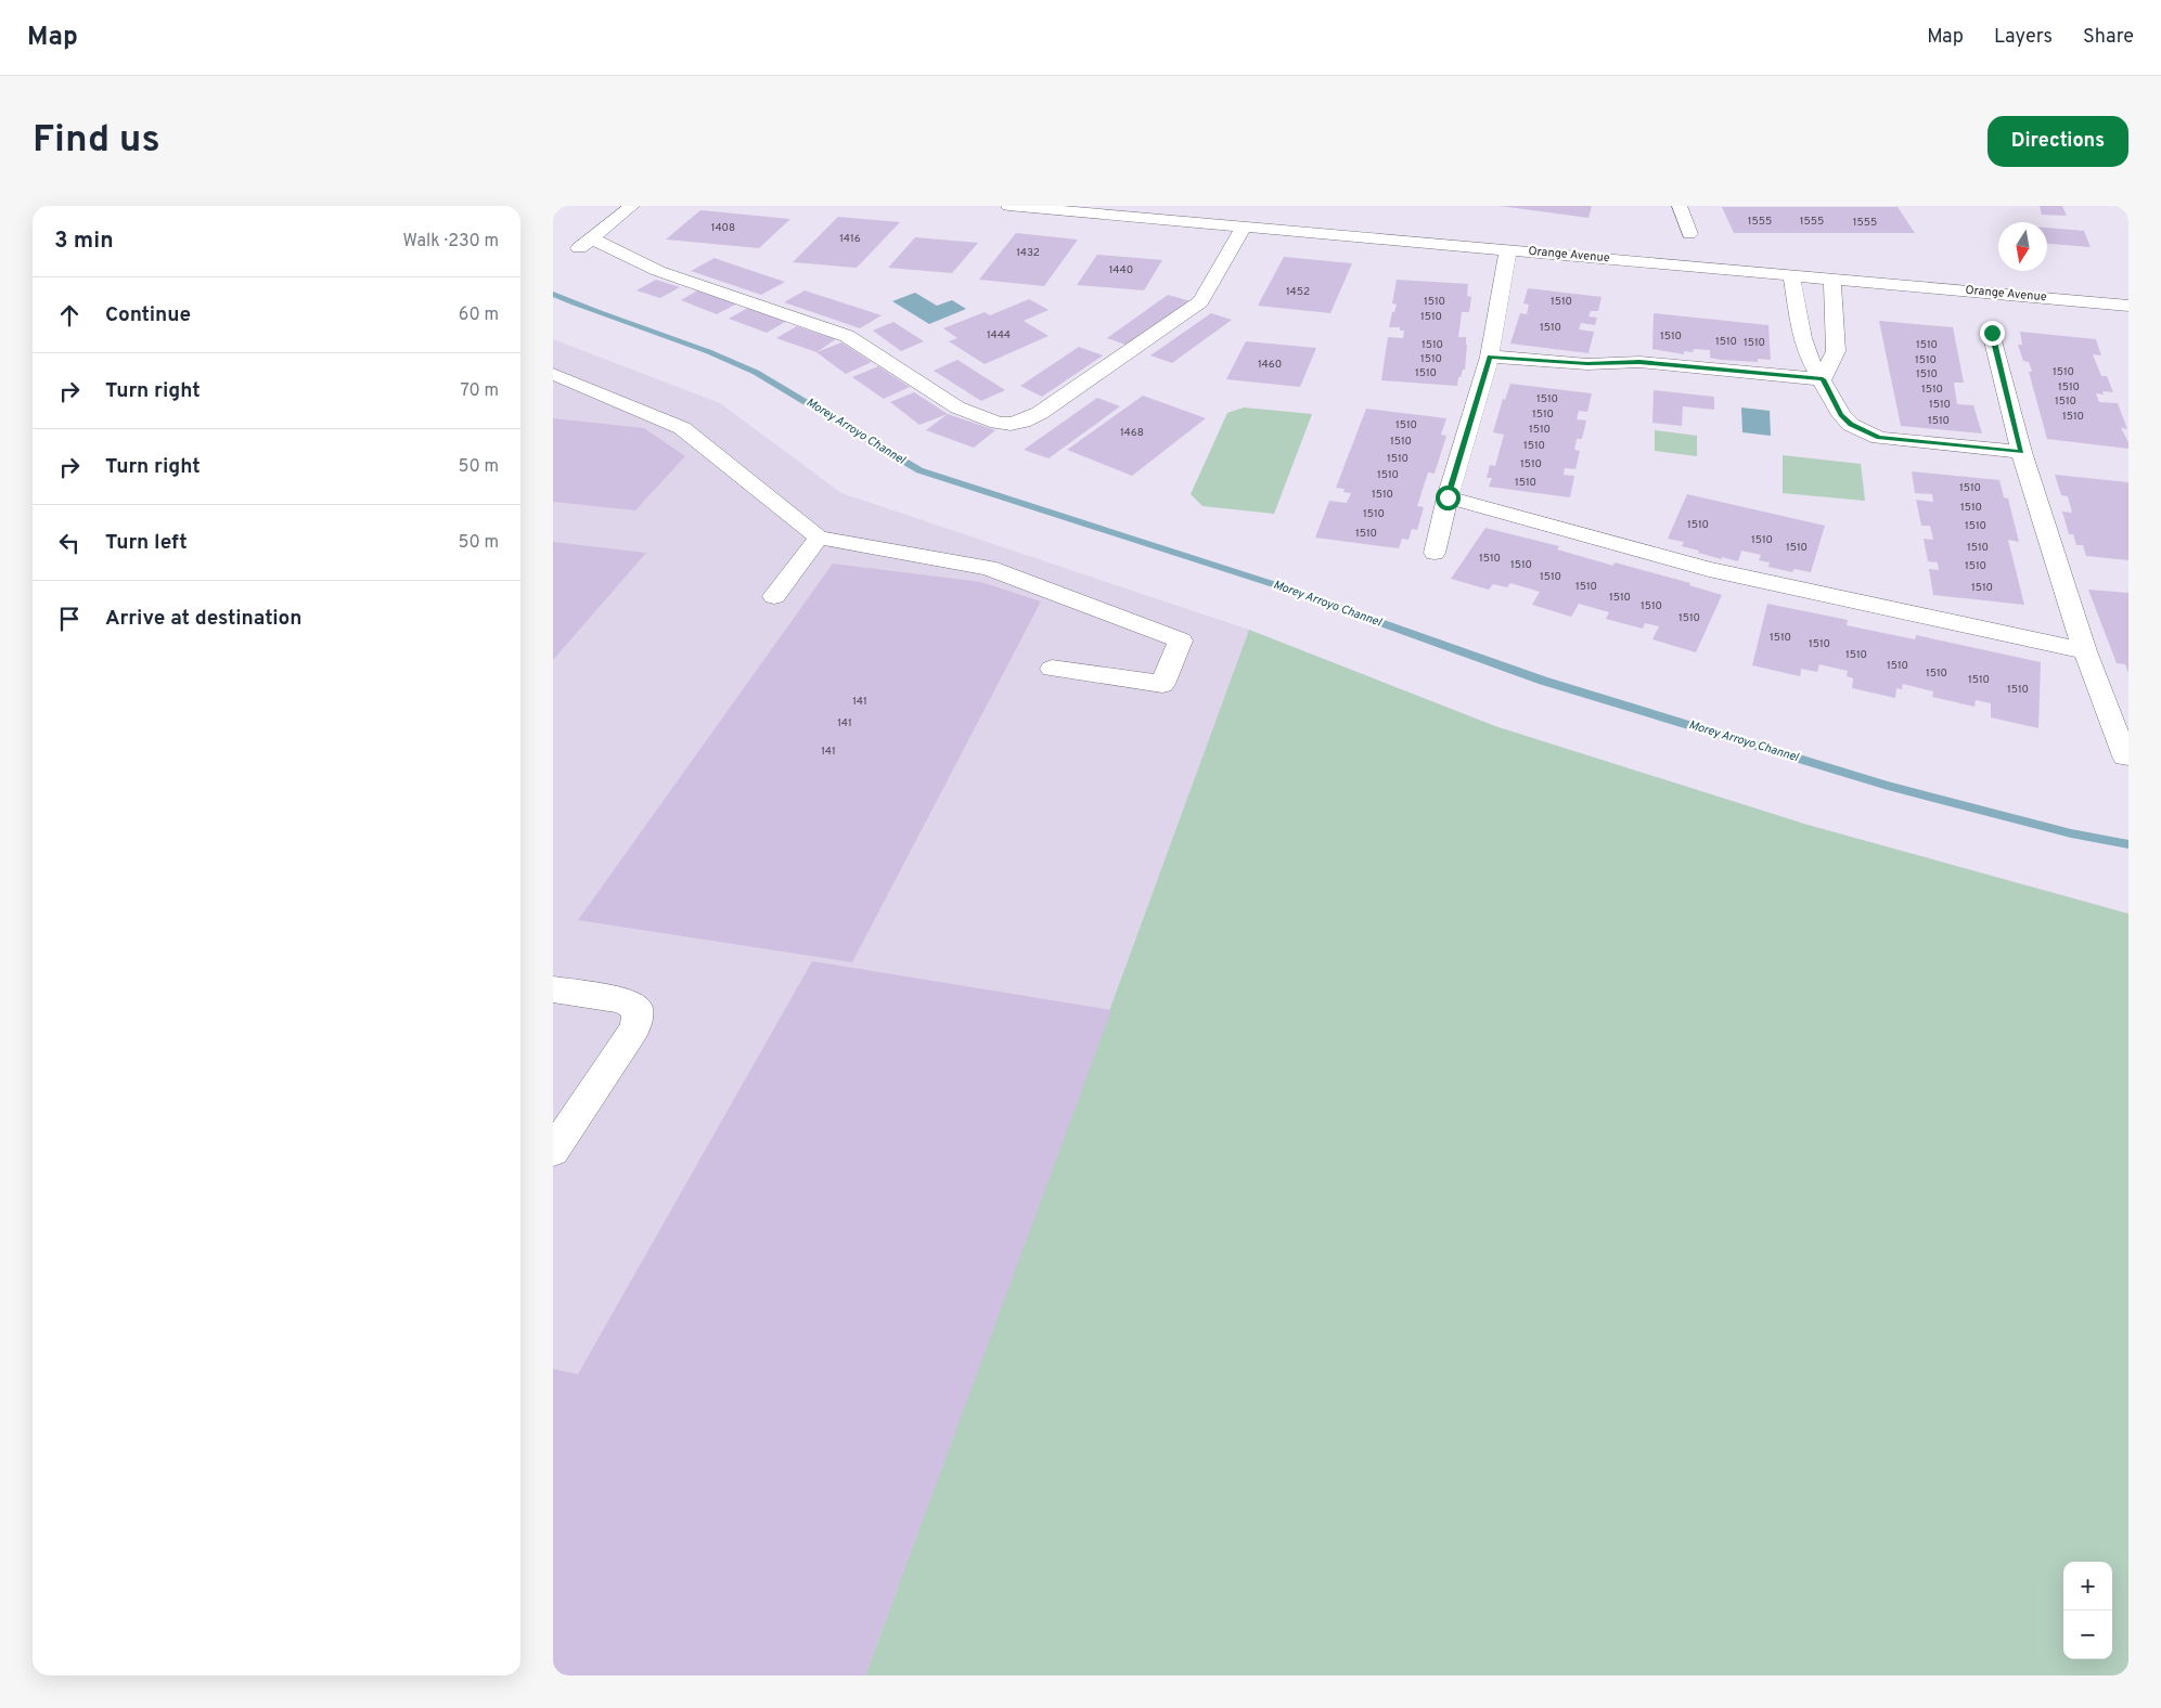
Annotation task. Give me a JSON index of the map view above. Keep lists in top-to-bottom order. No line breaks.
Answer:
{"streets":{"street":["Orange Avenue"]},"water":["Morey Arroyo Channel"],"house_numbers":["1555","1555","1555","1408","1416","1432","1440","1452","1510","1510","1510","1510","1444","1510","1510","1510","1510","1510","1510","1510","1460","1510","1510","1510","1510","1510","1510","1510","1510","1510","1510","1510","1510","1510","1468","1510","1510","1510","1510","1510","1510","1510","1510","1510","1510","1510","1510","1510","1510","1510","1510","1510","1510","1510","1510","1510","1510","1510","1510","1510","1510","1510","1510","1510","1510","1510","1510","141","141","141"],"north":"bottom","page":{"header":"Map","nav":["Map","Layers","Share"],"buttons":"Directions","title":"Find us","heading":["3 min","Walk · 230 m"],"list":[["Continue","60 m"],["Turn right","70 m"],["Turn right","50 m"],["Turn left","50 m"],"Arrive at destination"],"map_buttons":["+","−"]}}
